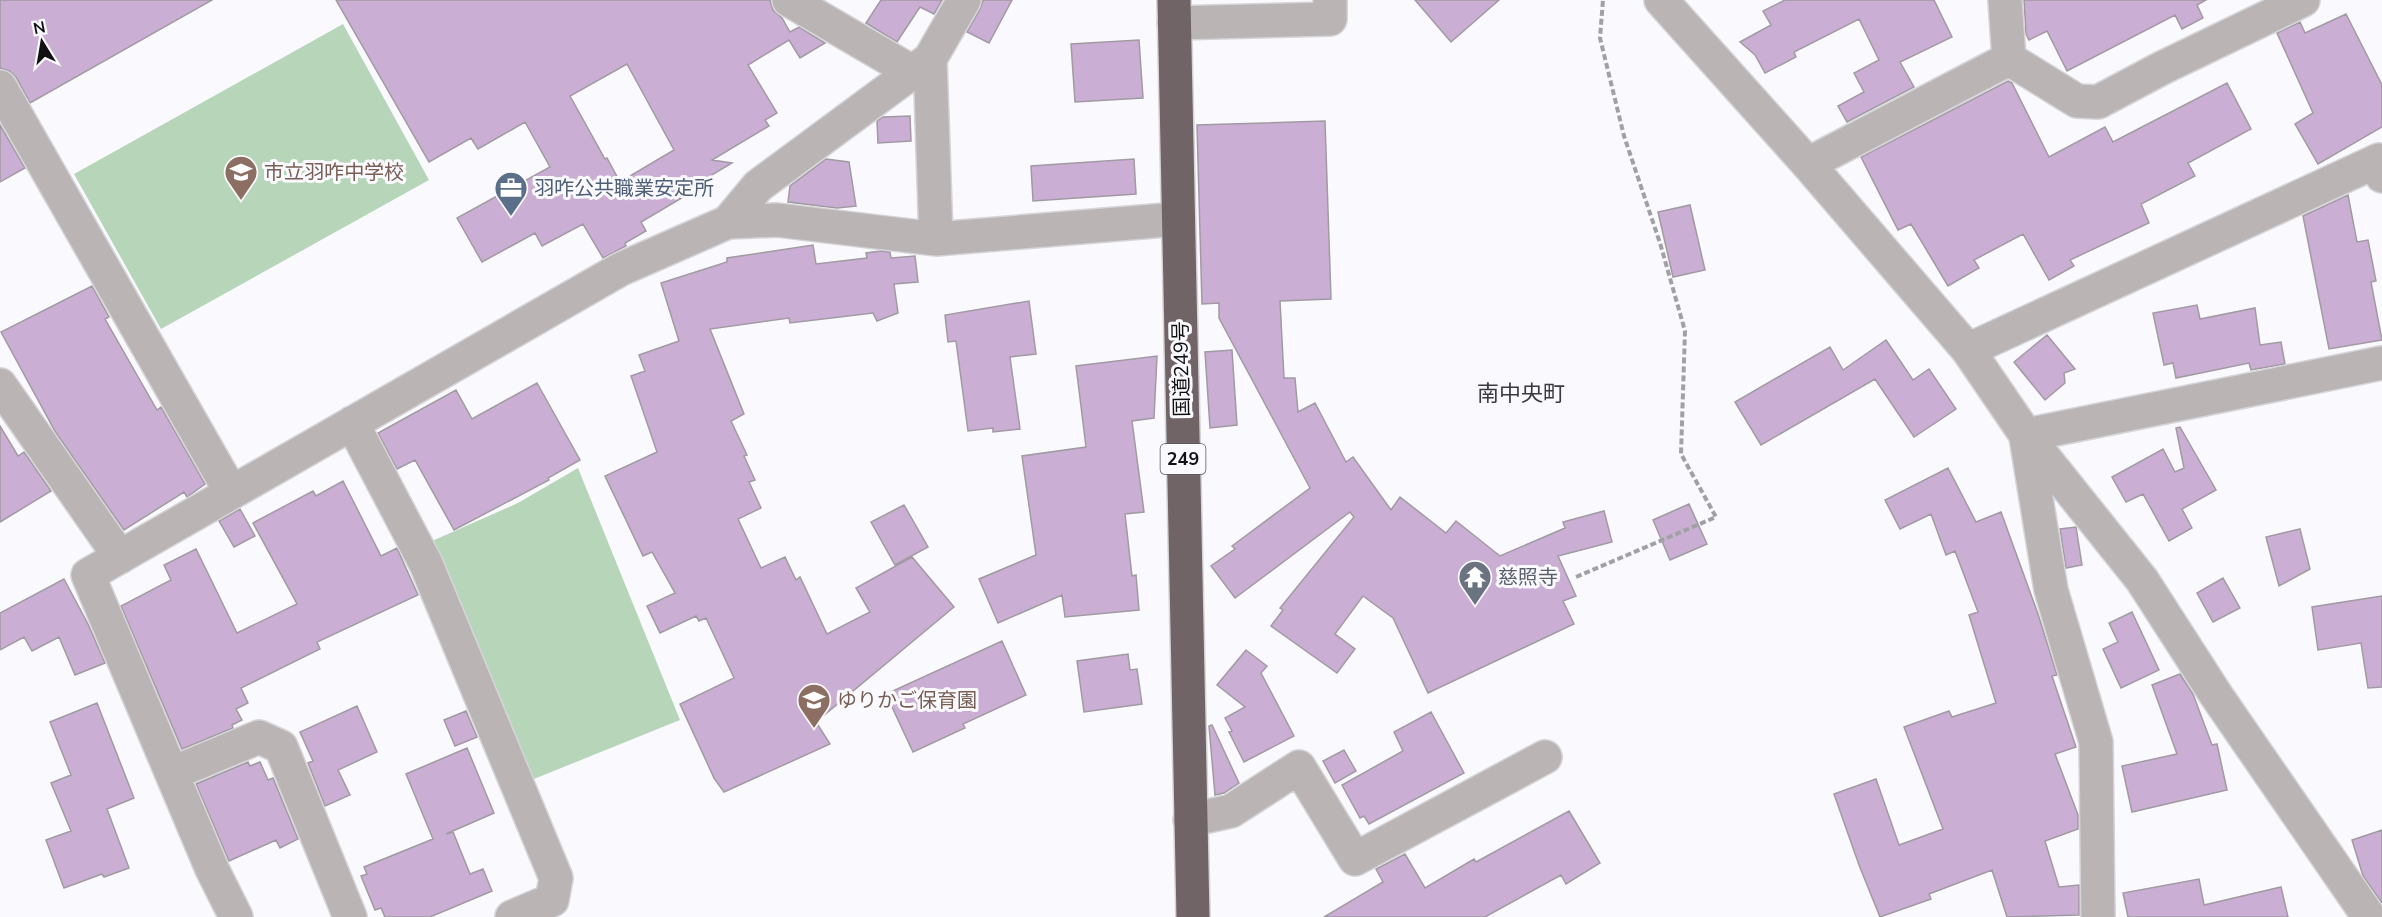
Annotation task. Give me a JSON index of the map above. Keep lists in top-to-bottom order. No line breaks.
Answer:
{"streets":{"highway":["国道249号","249"]},"districts":["南中央町"],"places":{"school or university":["市立羽咋中学校","ゆりかご保育園"],"office":["羽咋公共職業安定所"],"temple":["慈照寺"]},"north":"top"}
